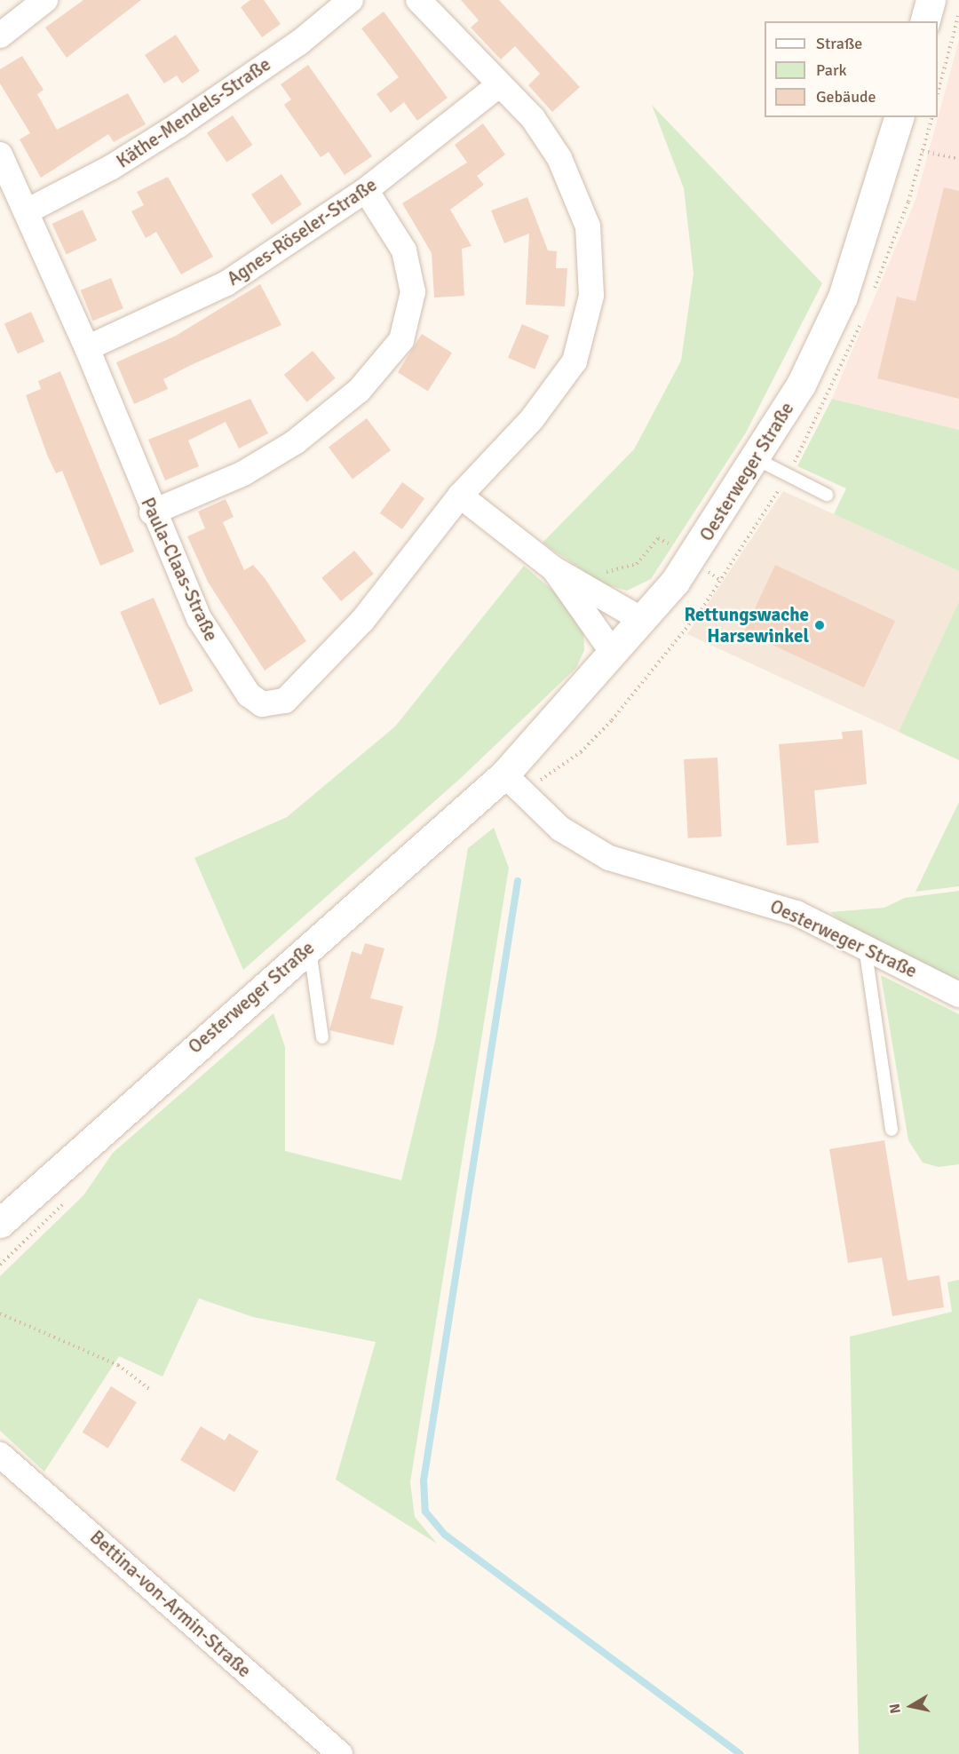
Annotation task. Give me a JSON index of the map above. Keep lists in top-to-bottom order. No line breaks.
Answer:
{"streets":{"street":["Käthe-Mendels-Straße","Agnes-Röseler-Straße","Oesterweger Straße","Paula-Claas-Straße","Bettina-von-Armin-Straße"]},"crossings":[["Käthe-Mendels-Straße","Paula-Claas-Straße"],["Agnes-Röseler-Straße","Paula-Claas-Straße"]],"places":["Rettungswache Harsewinkel"],"legend":["Straße","Park","Gebäude"],"north":"left"}
